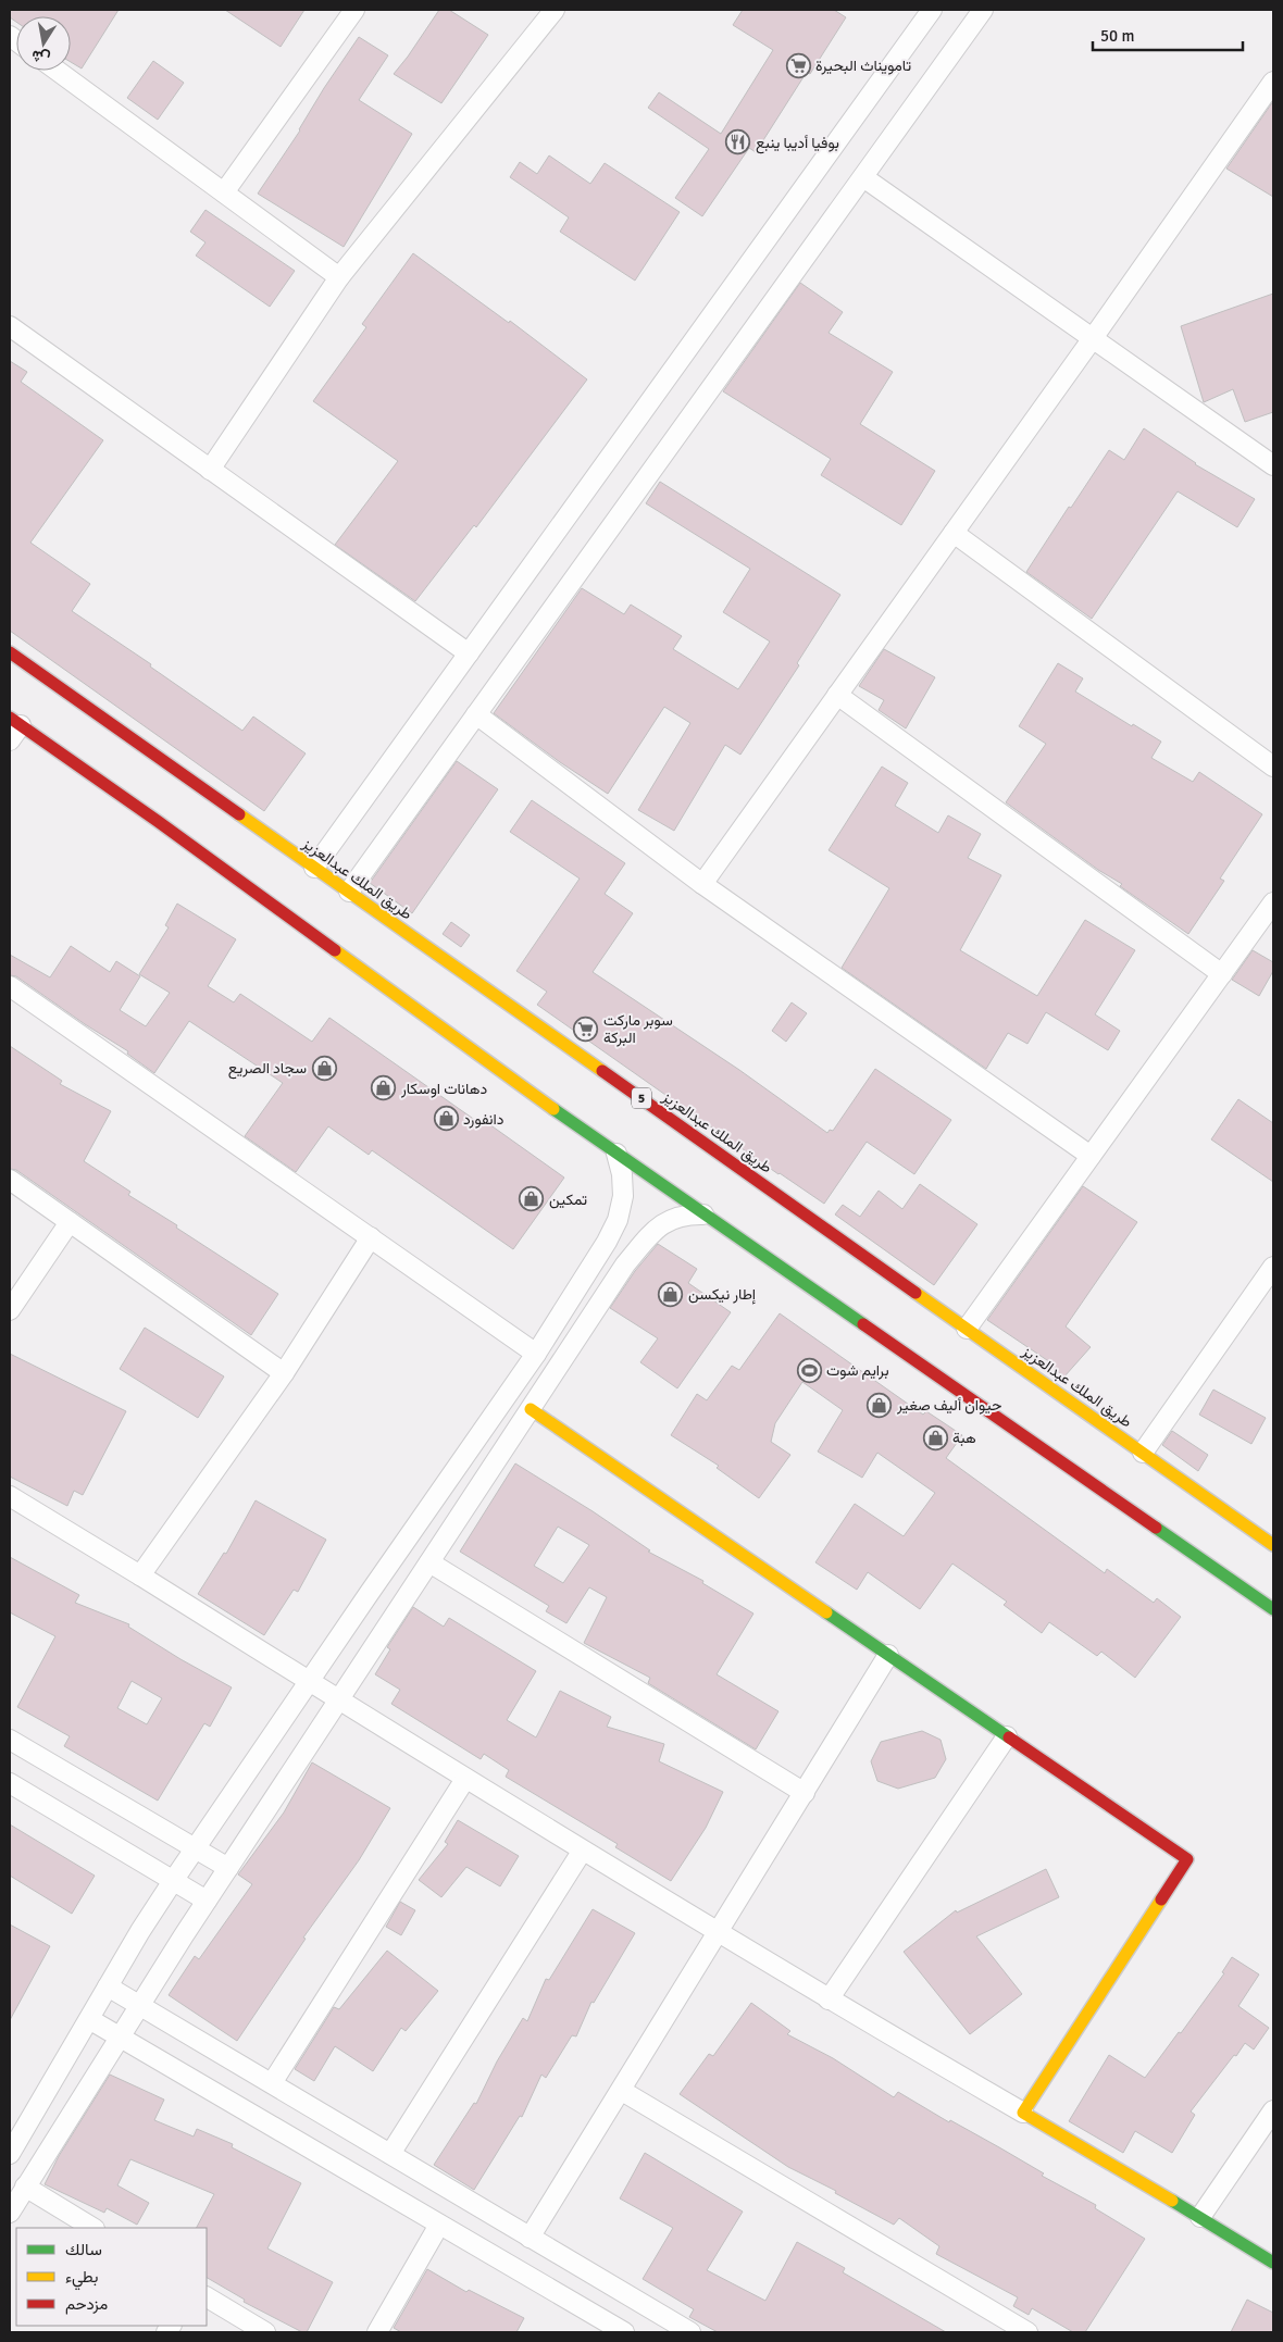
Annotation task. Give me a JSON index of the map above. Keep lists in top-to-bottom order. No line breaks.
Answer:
{"streets":{"main road":["طريق الملك عبدالعزيز","5"]},"places":{"supermarket":["تامويناث البحيرة","سوبر ماركت البركة"],"restaurant":["بوفيا أديبا ينبع"],"shop":["سجاد الصريع","دهانات اوسكار","دانفورد","تمكين","إطار نيكسن","حيوان أليف صغير","هبة"],"sports":["برايم شوت"]},"legend":["سالك","بطيء","مزدحم"],"scale_bar":"50 m","north":"bottom"}
